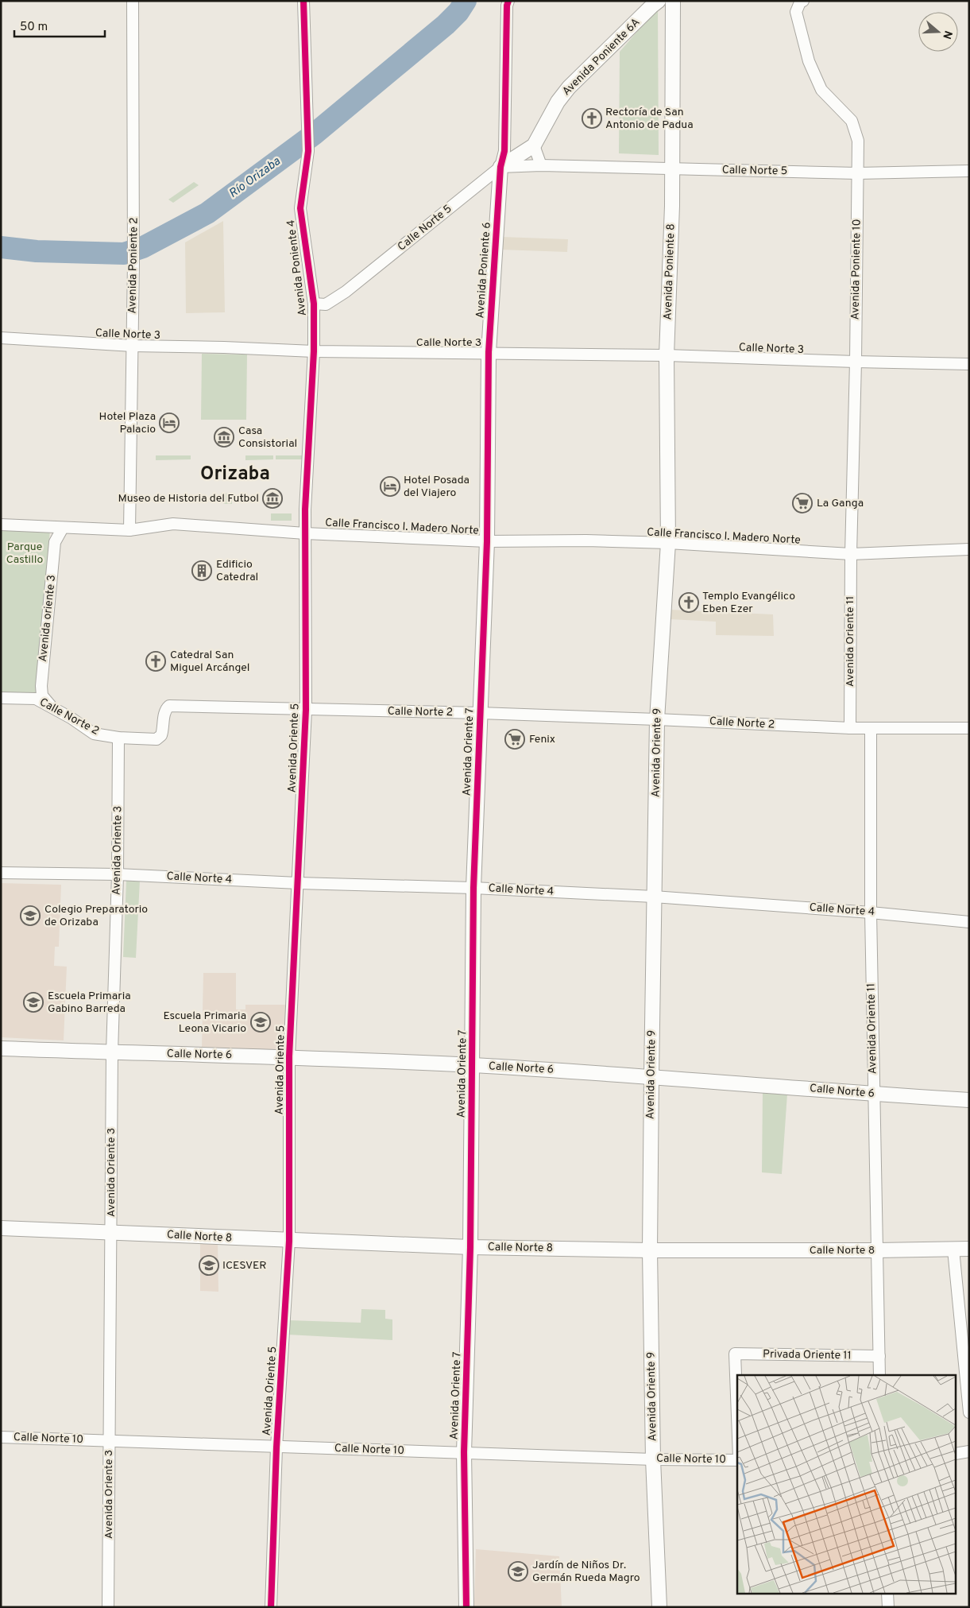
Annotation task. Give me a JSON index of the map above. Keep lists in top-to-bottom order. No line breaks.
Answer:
{"streets":{"street":["Avenida Poniente 6A","Calle Norte 5","Avenida Poniente 2","Avenida Poniente 4","Avenida Poniente 10","Avenida Poniente 6","Avenida Poniente 8","Calle Norte 3","Calle Francisco I. Madero Norte","Avenida oriente 3","Avenida Oriente 11","Calle Norte 2","Avenida Oriente 5","Avenida Oriente 7","Avenida Oriente 9","Avenida Oriente 3","Calle Norte 4","Calle Norte 6","Calle Norte 8","Privada Oriente 11","Calle Norte 10"]},"crossings":[["Calle Norte 5","Avenida Poniente 4"],["Calle Norte 5","Avenida Poniente 10"],["Calle Norte 5","Avenida Poniente 6"],["Calle Norte 5","Avenida Poniente 8"],["Avenida Poniente 2","Calle Norte 3"],["Avenida Poniente 2","Calle Francisco I. Madero Norte"],["Avenida Poniente 4","Calle Norte 3"],["Avenida Poniente 4","Calle Francisco I. Madero Norte"],["Avenida Poniente 4","Avenida Oriente 5"],["Avenida Poniente 10","Calle Norte 3"],["Avenida Poniente 10","Calle Francisco I. Madero Norte"],["Avenida Poniente 10","Avenida Oriente 11"],["Avenida Poniente 6","Calle Norte 3"],["Avenida Poniente 6","Calle Francisco I. Madero Norte"],["Avenida Poniente 6","Avenida Oriente 7"],["Avenida Poniente 8","Calle Norte 3"],["Avenida Poniente 8","Calle Francisco I. Madero Norte"],["Avenida Poniente 8","Avenida Oriente 9"],["Calle Francisco I. Madero Norte","Avenida oriente 3"],["Calle Francisco I. Madero Norte","Avenida Oriente 11"],["Calle Francisco I. Madero Norte","Avenida Oriente 5"],["Calle Francisco I. Madero Norte","Avenida Oriente 7"],["Calle Francisco I. Madero Norte","Avenida Oriente 9"],["Avenida oriente 3","Calle Norte 2"],["Avenida Oriente 11","Calle Norte 2"],["Avenida Oriente 11","Calle Norte 4"],["Avenida Oriente 11","Calle Norte 6"],["Avenida Oriente 11","Calle Norte 8"],["Avenida Oriente 11","Privada Oriente 11"],["Calle Norte 2","Avenida Oriente 5"],["Calle Norte 2","Avenida Oriente 7"],["Calle Norte 2","Avenida Oriente 9"],["Calle Norte 2","Avenida Oriente 3"],["Avenida Oriente 5","Calle Norte 4"],["Avenida Oriente 5","Calle Norte 6"],["Avenida Oriente 5","Calle Norte 8"],["Avenida Oriente 5","Calle Norte 10"],["Avenida Oriente 7","Calle Norte 4"],["Avenida Oriente 7","Calle Norte 6"],["Avenida Oriente 7","Calle Norte 8"],["Avenida Oriente 7","Calle Norte 10"],["Avenida Oriente 9","Calle Norte 4"],["Avenida Oriente 9","Calle Norte 6"],["Avenida Oriente 9","Calle Norte 8"],["Avenida Oriente 9","Calle Norte 10"],["Avenida Oriente 3","Calle Norte 4"],["Avenida Oriente 3","Calle Norte 6"],["Avenida Oriente 3","Calle Norte 8"],["Avenida Oriente 3","Calle Norte 10"]],"districts":["Orizaba"],"water":["Río Orizaba"],"parks":["Parque Castillo"],"places":{"church":["Rectoría de San Antonio de Padua","Templo Evangélico Eben Ezer","Catedral San Miguel Arcángel"],"hotel":["Hotel Plaza Palacio","Hotel Posada del Viajero"],"museum":["Casa Consistorial","Museo de Historia del Futbol"],"supermarket":["La Ganga","Fenix"],"building":["Edificio Catedral"],"school or university":["Colegio Preparatorio de Orizaba","Escuela Primaria Gabino Barreda","Escuela Primaria Leona Vicario","ICESVER","Jardín de Niños Dr. Germán Rueda Magro"]},"scale_bar":"50 m","north":"right"}
